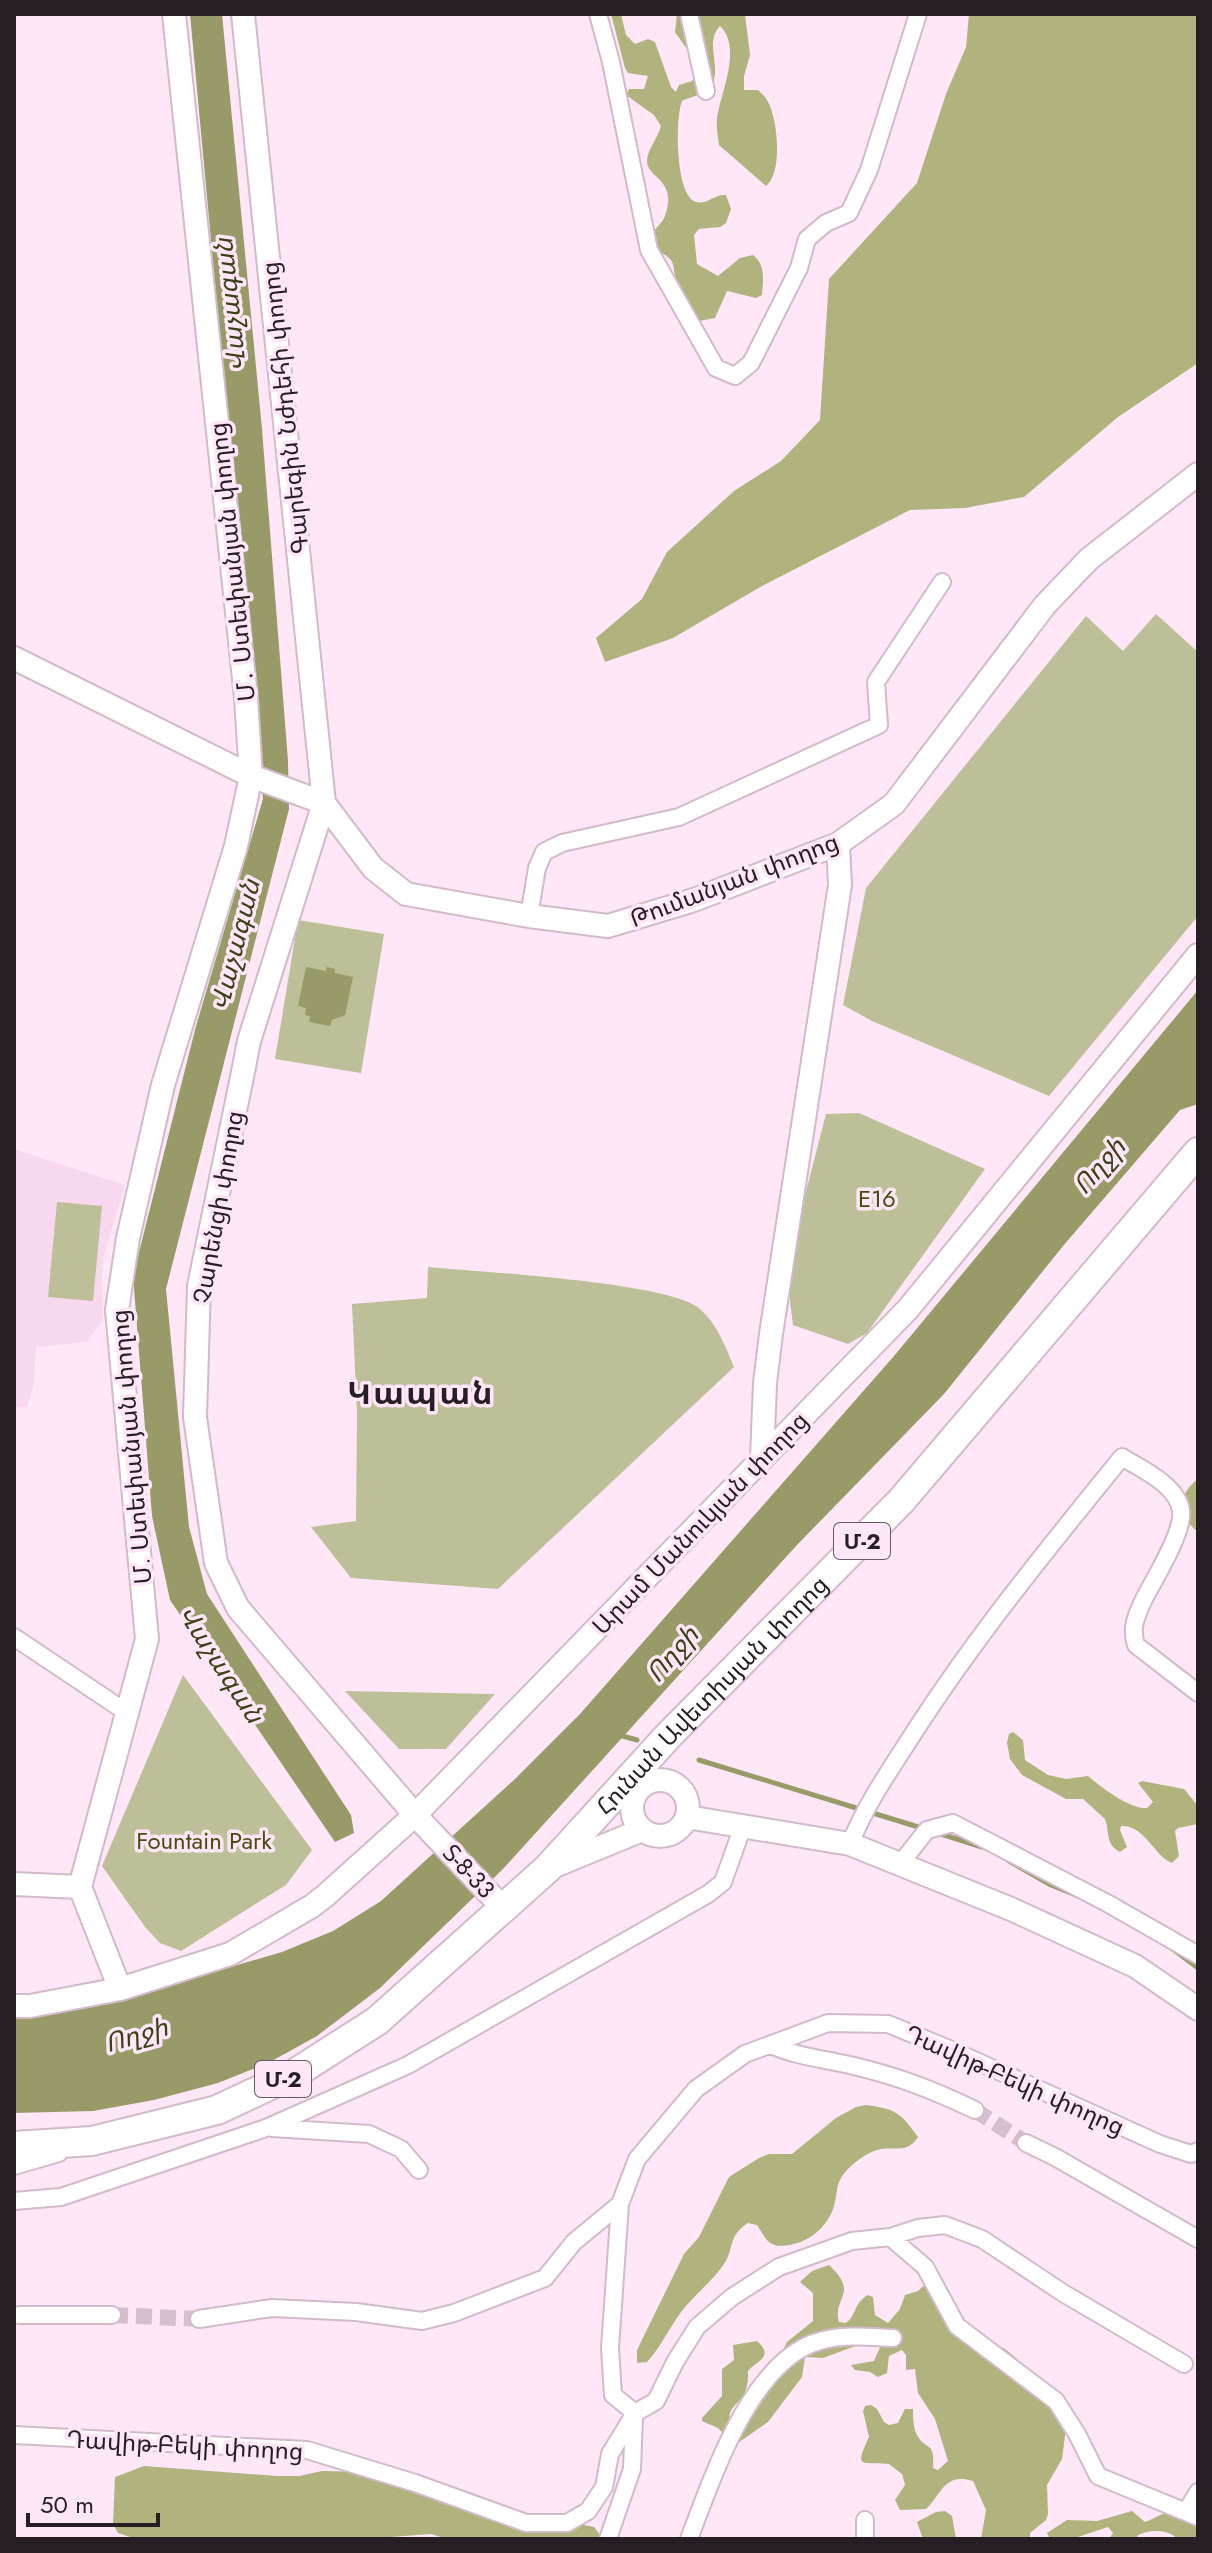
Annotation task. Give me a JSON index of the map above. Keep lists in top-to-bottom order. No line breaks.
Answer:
{"streets":{"highway":["Մ-2","Հունան Ավետիսյան փողոց"],"street":["Գարեգին Նժդեհի փողոց","Մ․ Ստեփանյան փողոց","Թումանյան փողոց","Չարենցի փողոց","Մ. Ստեփանյան փողոց","Արամ Մանուկյան փողոց","Տ-8-33","Դավիթ-Բեկի փողոց"]},"crossings":[["Գարեգին Նժդեհի փողոց","Թումանյան փողոց"],["Գարեգին Նժդեհի փողոց","Չարենցի փողոց"],["Մ․ Ստեփանյան փողոց","Մ. Ստեփանյան փողոց"],["Թումանյան փողոց","Չարենցի փողոց"],["Չարենցի փողոց","Արամ Մանուկյան փողոց"],["Չարենցի փողոց","Տ-8-33"],["Մ-2","Հունան Ավետիսյան փողոց"],["Մ-2","Տ-8-33"],["Հունան Ավետիսյան փողոց","Տ-8-33"]],"districts":["Կապան"],"water":["Վաչագան","Ողջի"],"parks":["E16","Fountain Park"],"scale_bar":"50 m"}
